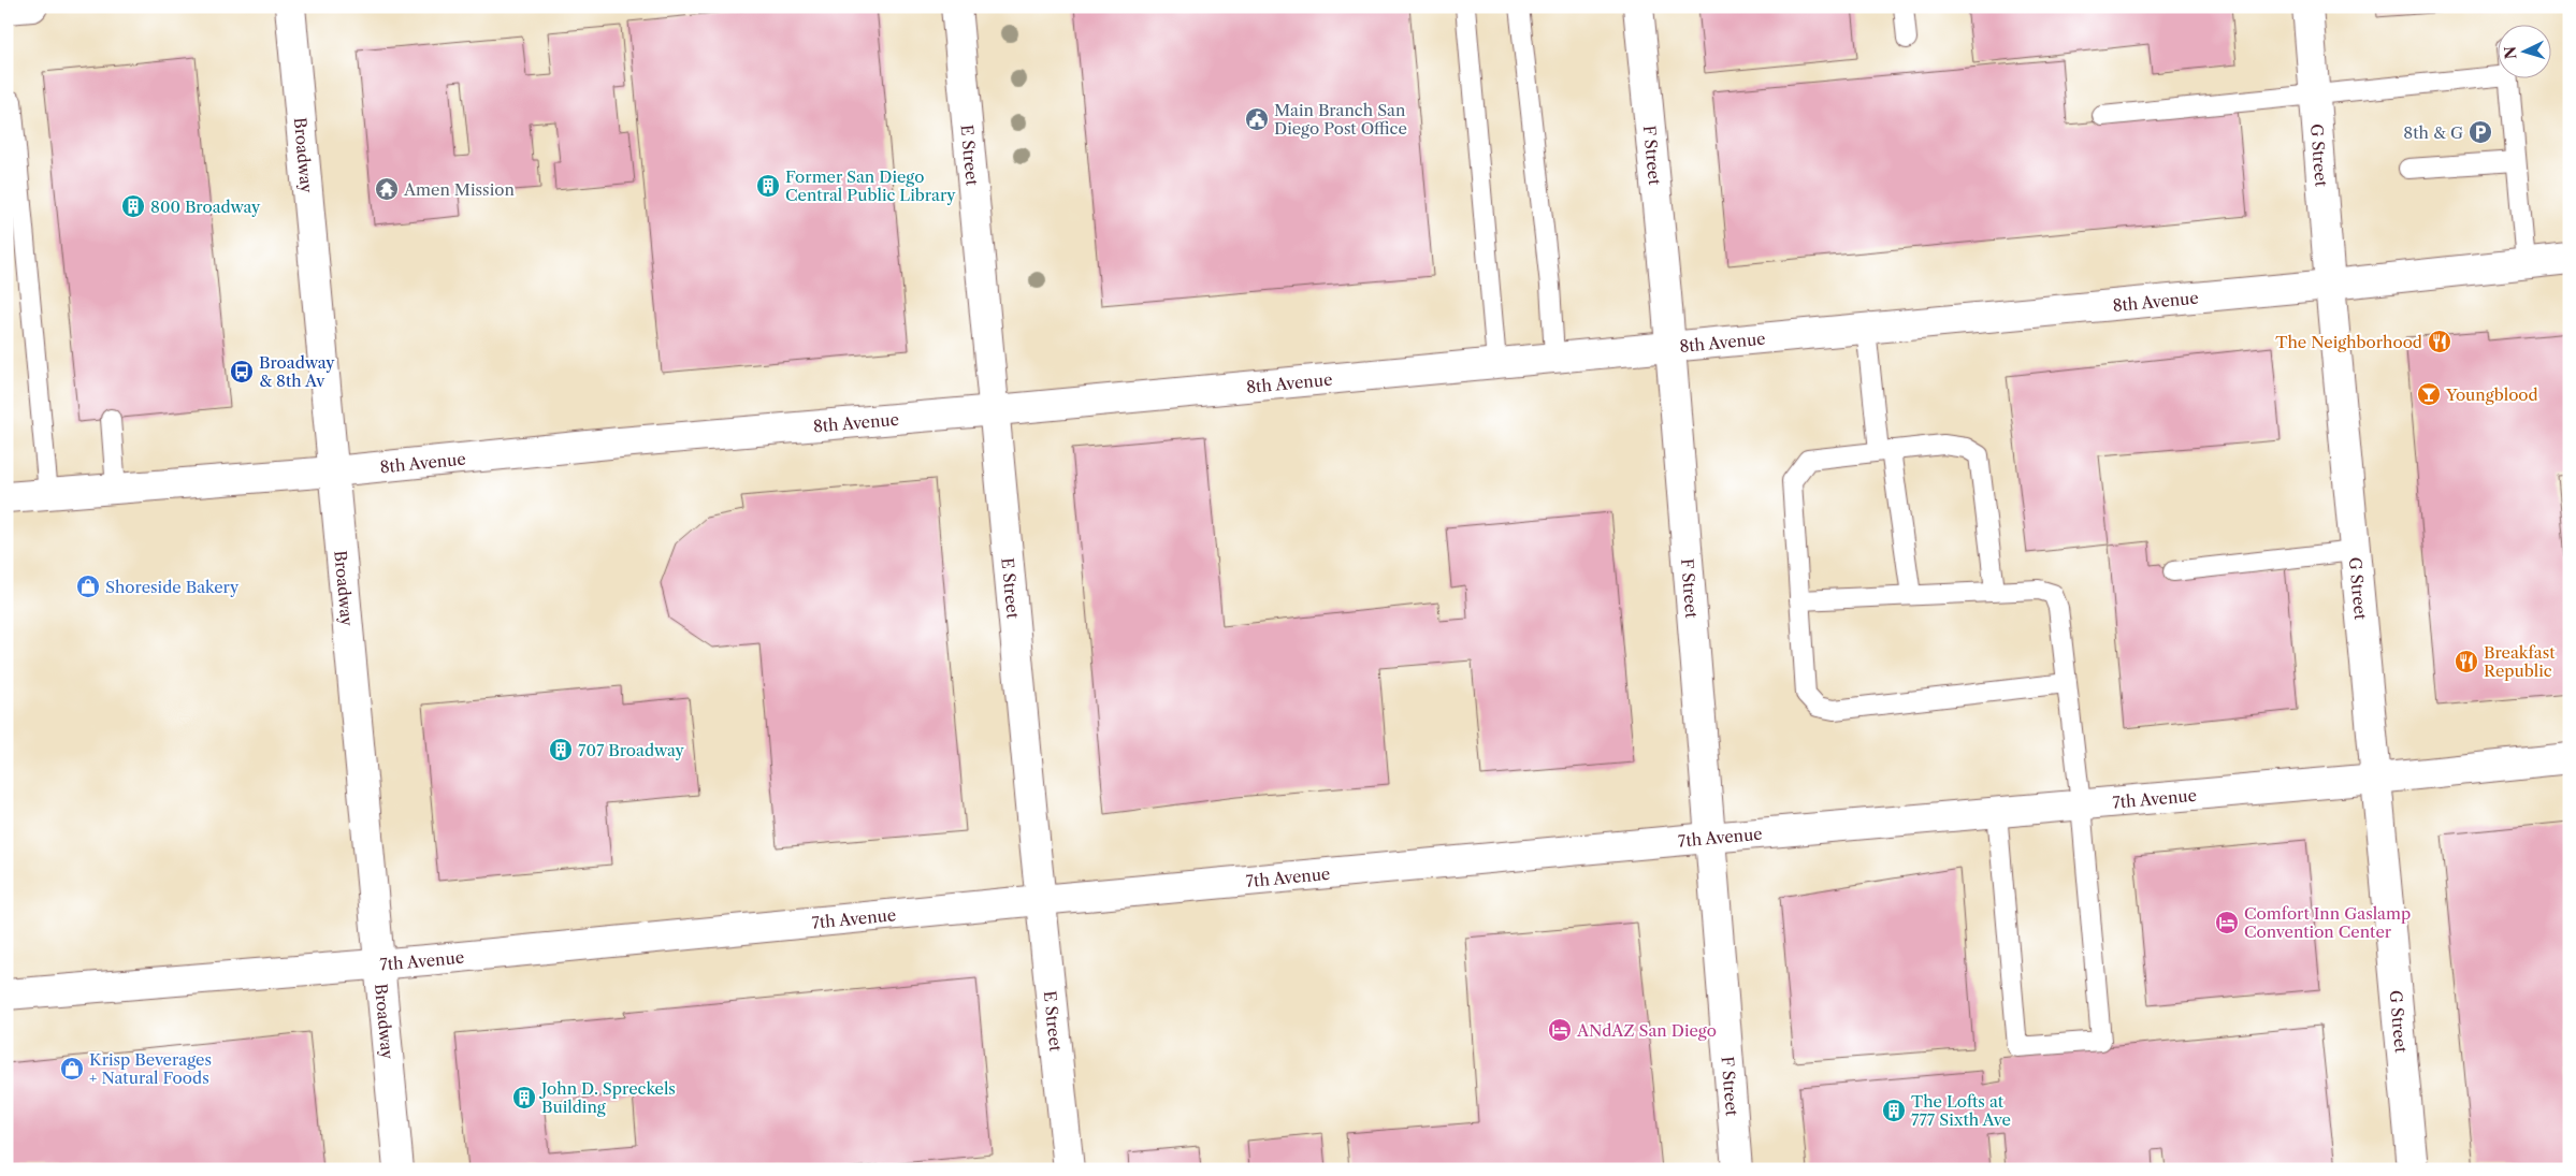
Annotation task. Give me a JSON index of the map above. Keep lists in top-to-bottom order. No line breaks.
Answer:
{"streets":{"street":["Broadway","E Street","F Street","G Street","8th Avenue","7th Avenue"]},"crossings":[["Broadway","8th Avenue"],["Broadway","7th Avenue"],["E Street","8th Avenue"],["E Street","7th Avenue"],["F Street","8th Avenue"],["F Street","7th Avenue"],["G Street","8th Avenue"],["G Street","7th Avenue"]],"places":{"public building":["Main Branch San Diego Post Office"],"parking":["8th & G"],"building":["Former San Diego Central Public Library","800 Broadway","707 Broadway","John D. Spreckels Building","The Lofts at 777 Sixth Ave"],"temple":["Amen Mission"],"restaurant":["The Neighborhood","Breakfast Republic"],"bus stop":["Broadway & 8th Av"],"bar":["Youngblood"],"shop":["Shoreside Bakery","Krisp Beverages + Natural Foods"],"hotel":["Comfort Inn Gaslamp Convention Center","ANdAZ San Diego"]},"north":"left"}
